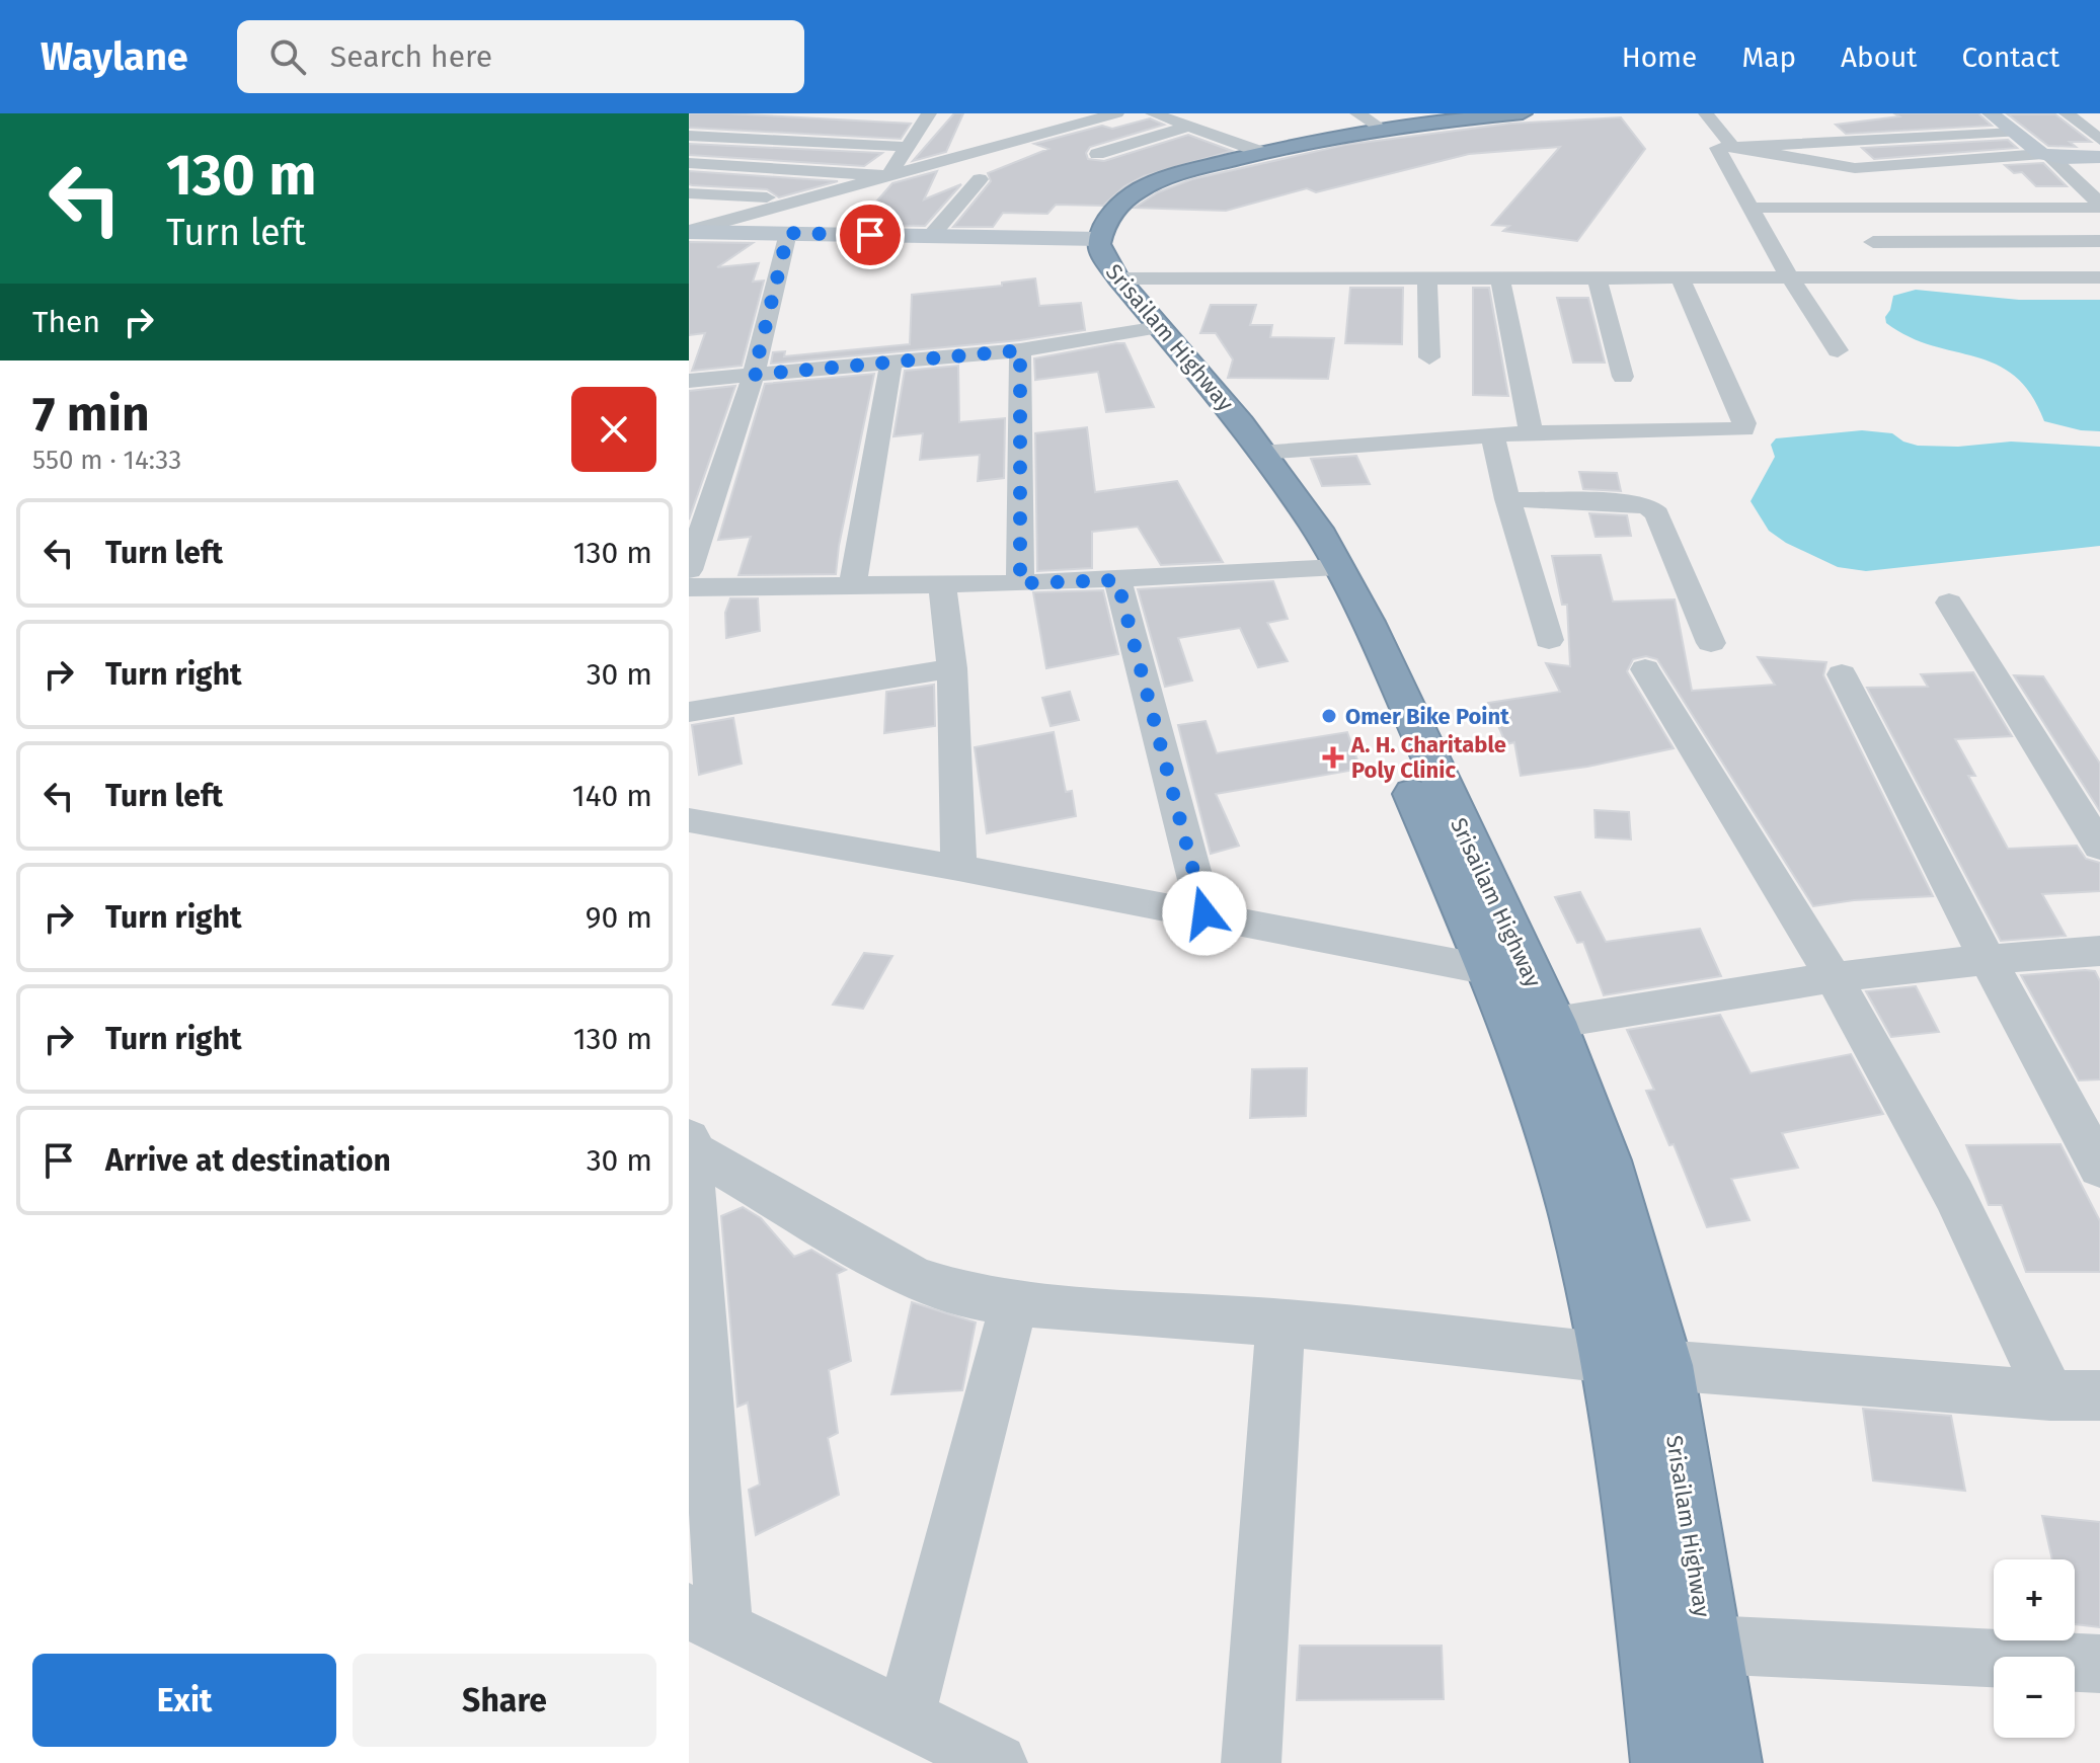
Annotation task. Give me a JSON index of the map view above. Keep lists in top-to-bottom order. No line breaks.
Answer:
{"streets":{"highway":["Srisailam Highway"]},"places":{"other":["Omer Bike Point"],"health":["A. H. Charitable Poly Clinic"]},"page":{"header":"Waylane","search":"Search here","nav":["Home","Map","About","Contact"],"turn":["130 m","Turn left"],"then":"Then","heading":["7 min","550 m · 14:33"],"list":[{"name":"Turn left","value":"130 m"},{"name":"Turn right","value":"30 m"},{"name":"Turn left","value":"140 m"},{"name":"Turn right","value":"90 m"},{"name":"Turn right","value":"130 m"},{"name":"Arrive at destination","value":"30 m"}],"map_buttons":["+","−"],"buttons":["Exit","Share"]}}
